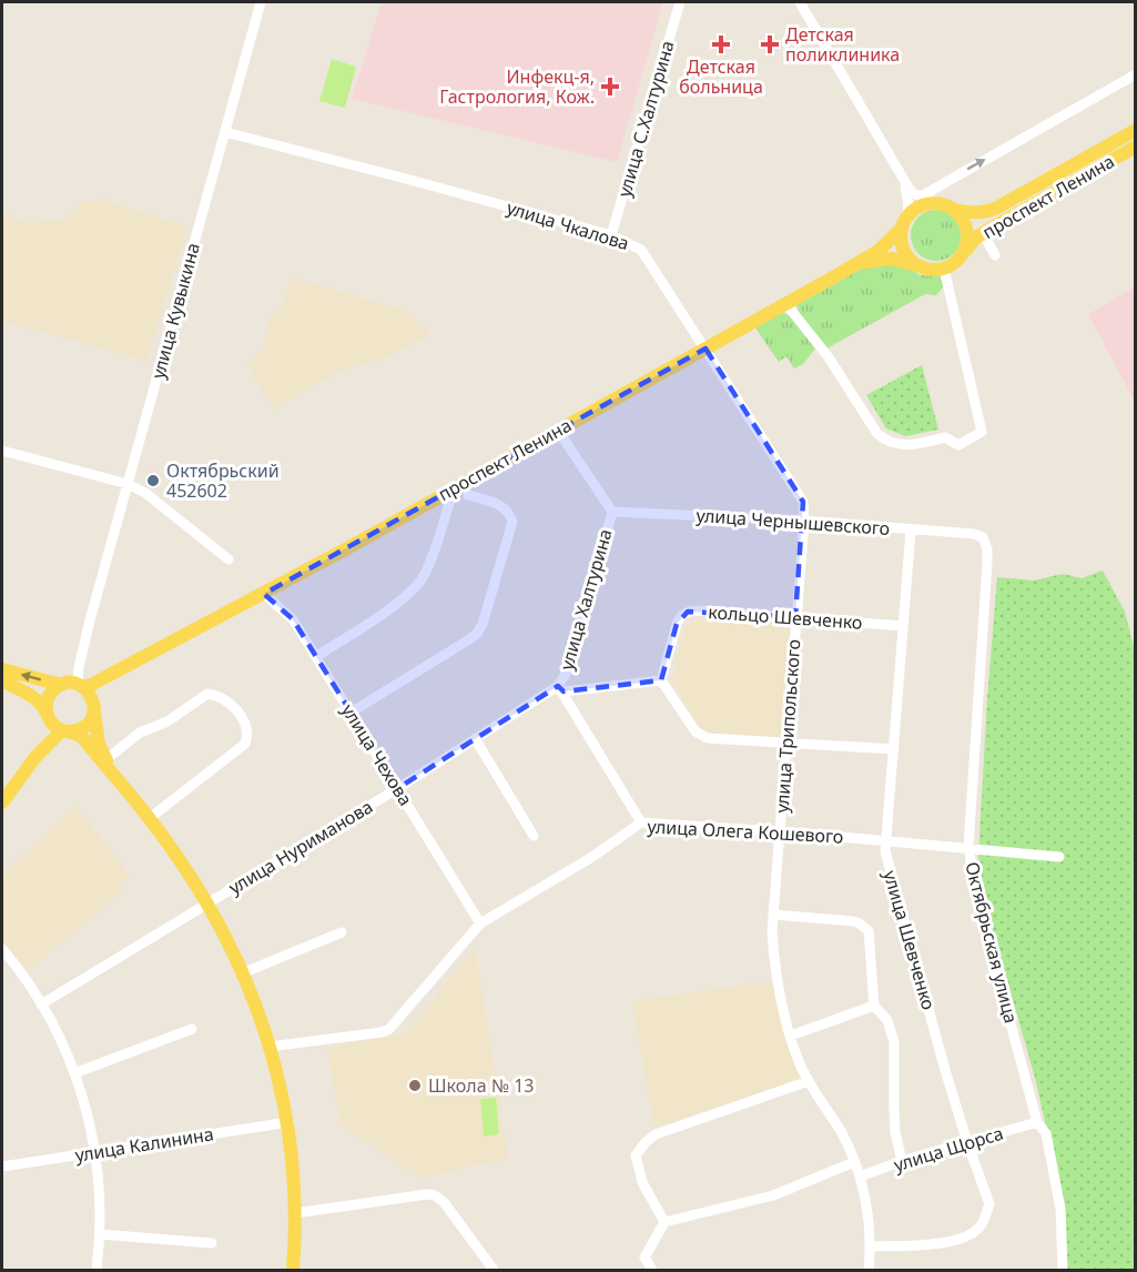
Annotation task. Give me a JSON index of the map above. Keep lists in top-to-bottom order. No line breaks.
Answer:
{"streets":{"main road":["проспект Ленина"],"street":["улица С.Халтурина","улица Чкалова","улица Кувыкина","улица Чернышевского","улица Халтурина","кольцо Шевченко","улица Трипольского","улица Чехова","улица Олега Кошевого","улица Нуриманова","улица Шевченко","Октябрьская улица","улица Калинина","улица Щорса"]},"crossings":[["улица С.Халтурина","улица Чкалова"],["проспект Ленина","улица Чкалова"],["проспект Ленина","улица Кувыкина"],["проспект Ленина","улица Чехова"],["улица Чкалова","улица Кувыкина"],["улица Чкалова","улица Чернышевского"],["улица Чкалова","улица Трипольского"],["улица Чернышевского","улица Халтурина"],["улица Чернышевского","улица Трипольского"],["улица Чернышевского","улица Шевченко"],["улица Чернышевского","Октябрьская улица"],["улица Халтурина","улица Олега Кошевого"],["улица Халтурина","улица Нуриманова"],["кольцо Шевченко","улица Трипольского"],["кольцо Шевченко","улица Шевченко"],["улица Трипольского","улица Олега Кошевого"],["улица Трипольского","улица Шевченко"],["улица Трипольского","улица Щорса"],["улица Чехова","улица Олега Кошевого"],["улица Чехова","улица Нуриманова"],["улица Олега Кошевого","улица Шевченко"],["улица Олега Кошевого","Октябрьская улица"],["улица Шевченко","улица Щорса"],["Октябрьская улица","улица Щорса"]],"places":{"health":["Детская больница","Детская поликлиника","Инфекц-я, Гастрология, Кож."],"other":["Октябрьский 452602","Школа № 13"]}}
